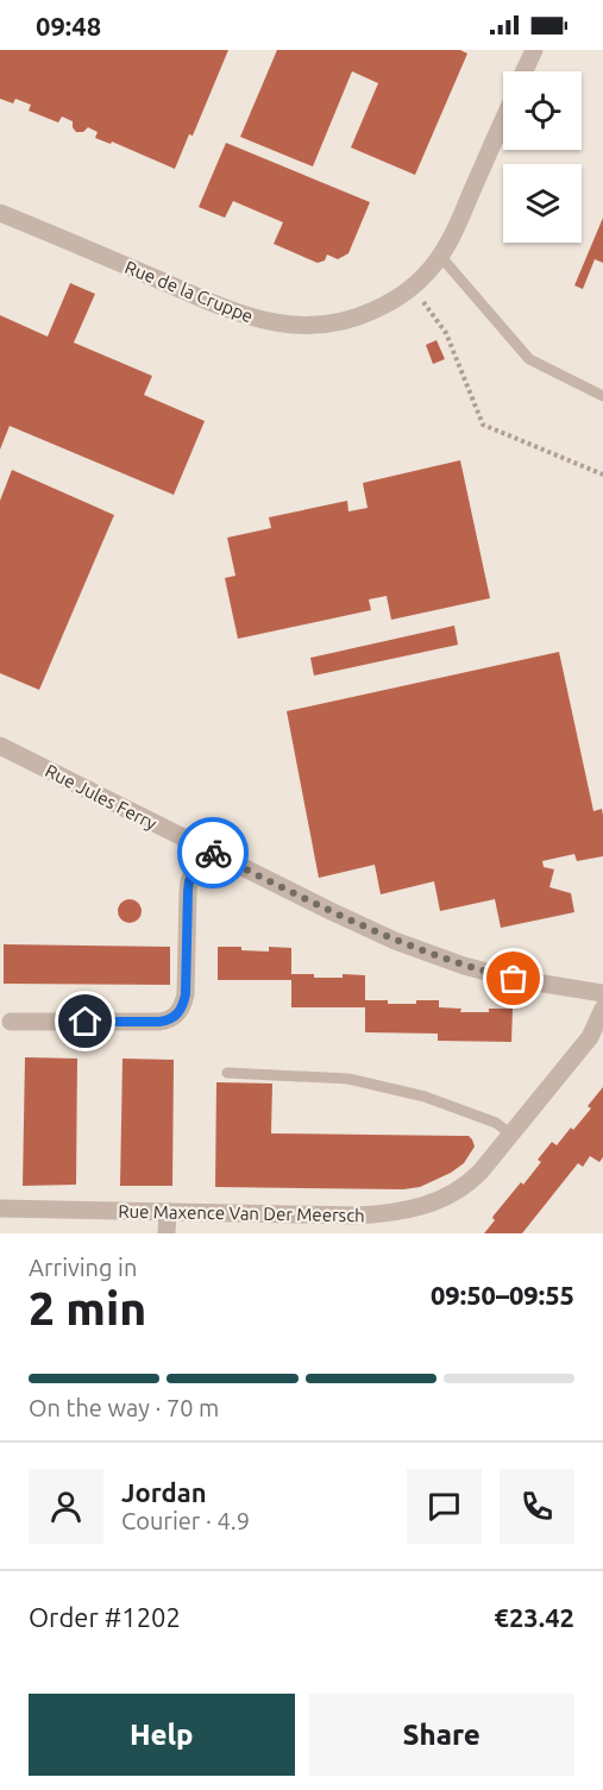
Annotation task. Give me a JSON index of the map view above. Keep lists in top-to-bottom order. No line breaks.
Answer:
{"streets":{"street":["Rue de la Cruppe","Rue Jules Ferry","Rue Maxence Van Der Meersch"]},"page":{"status":"09:48","heading":["2 min","Arriving in","09:50–09:55"],"panel":["Jordan","Courier · 4.9","Order #1202","€23.42"],"bar":"On the way · 70 m","buttons":["Help","Share"]}}
